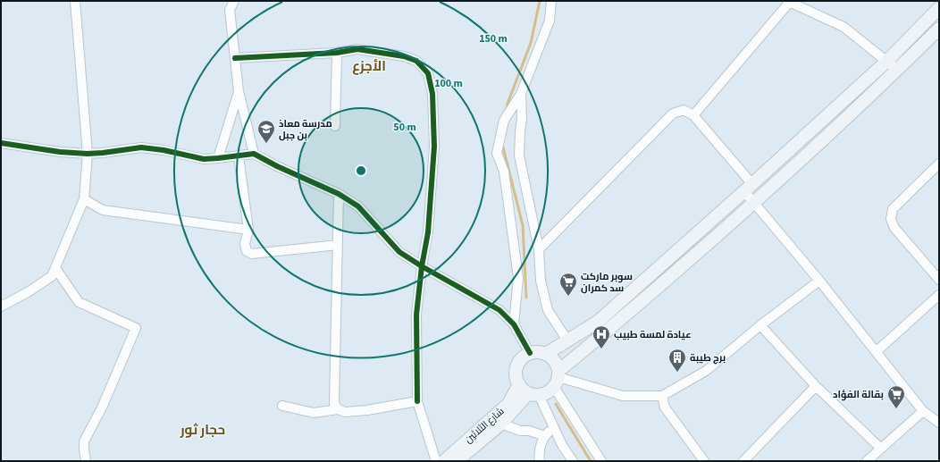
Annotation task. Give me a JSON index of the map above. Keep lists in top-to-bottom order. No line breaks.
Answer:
{"streets":{"main road":["شارع الثلاثين"]},"districts":["الأجزع","حجار ثور"],"places":{"school or university":["مدرسة معاذ بن جبل"],"supermarket":["سوبر ماركت سد كمران","بقالة الفؤاد"],"hospital":["عيادة لمسة طبيب"],"building":["برج طيبة"]},"rings":["150 m","100 m","50 m"]}
